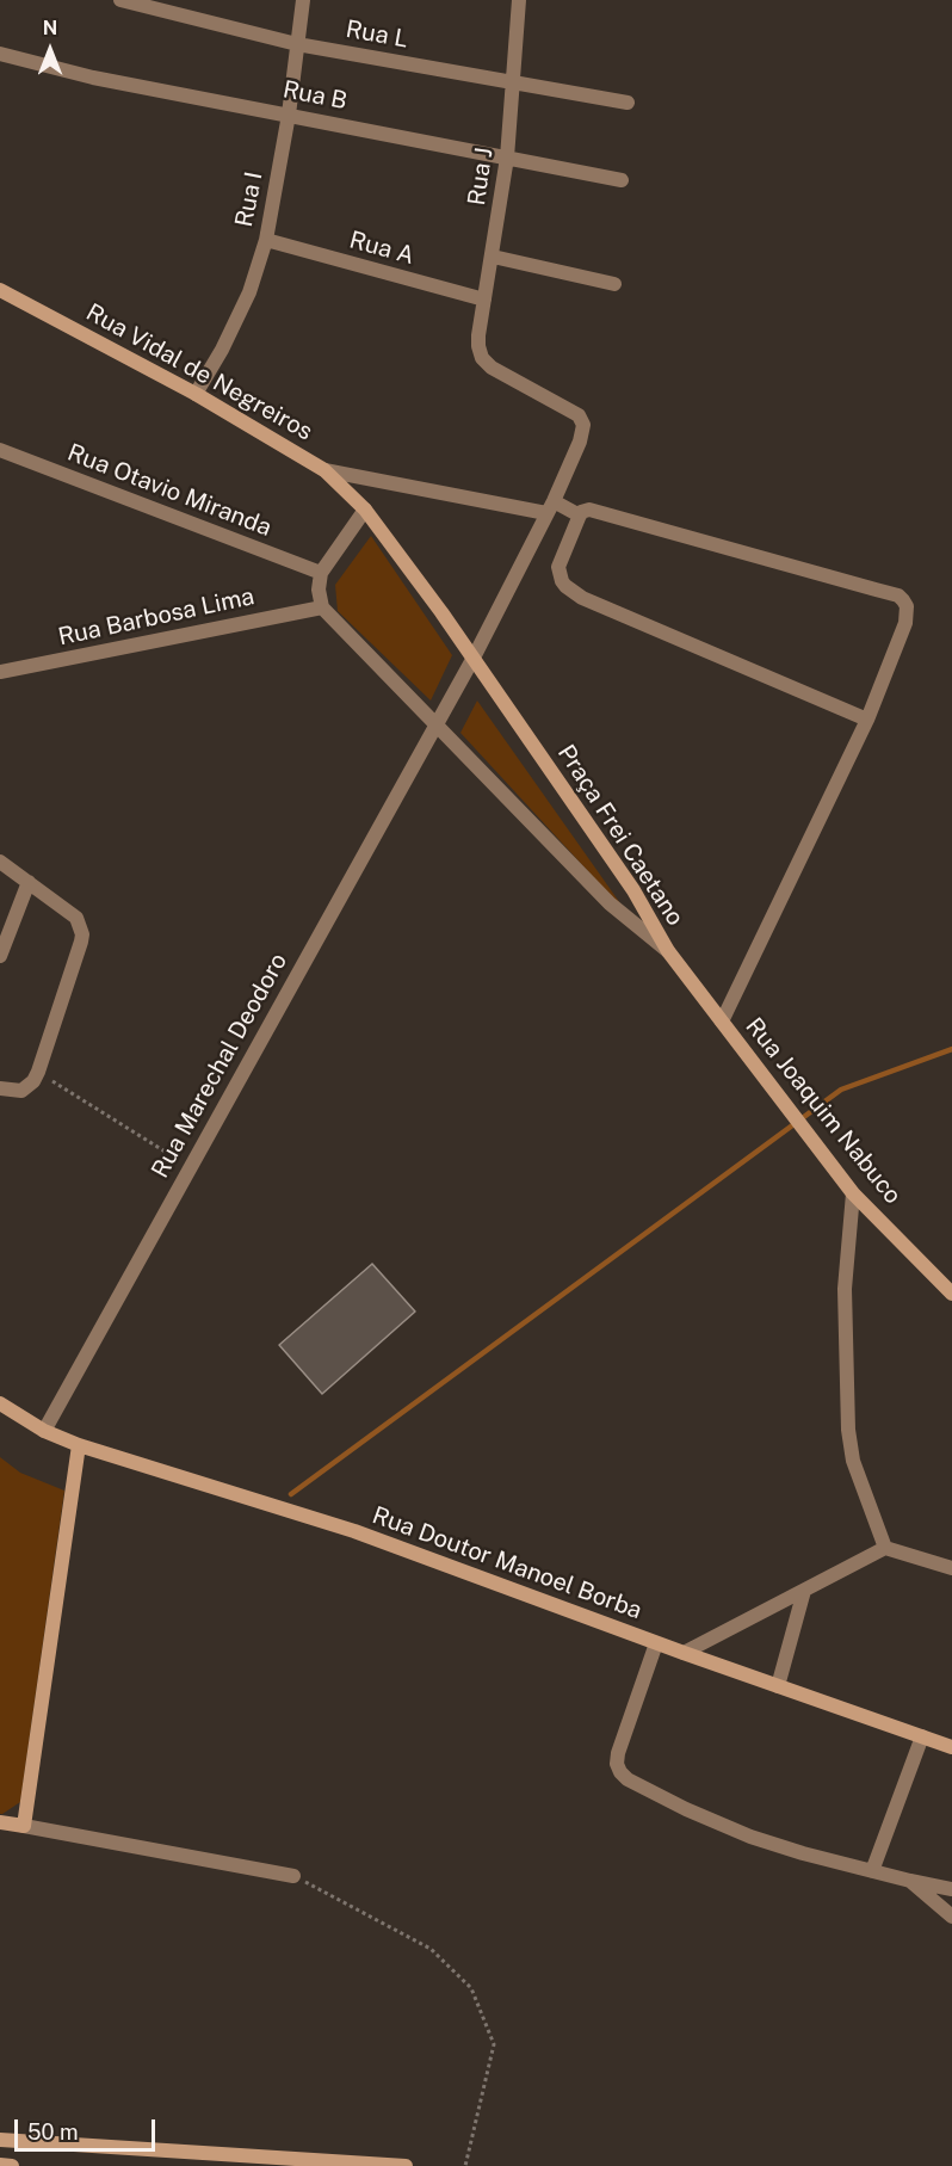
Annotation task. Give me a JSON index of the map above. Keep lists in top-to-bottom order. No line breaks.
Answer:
{"streets":{"street":["Rua L","Rua B","Rua J","Rua I","Rua A","Rua Vidal de Negreiros","Rua Otavio Miranda","Rua Barbosa Lima","Praça Frei Caetano","Rua Marechal Deodoro","Rua Joaquim Nabuco","Rua Doutor Manoel Borba"]},"crossings":[["Rua L","Rua J"],["Rua L","Rua I"],["Rua B","Rua J"],["Rua B","Rua I"],["Rua J","Rua A"],["Rua J","Rua Marechal Deodoro"],["Rua I","Rua A"],["Rua I","Rua Vidal de Negreiros"],["Rua Vidal de Negreiros","Praça Frei Caetano"],["Rua Barbosa Lima","Praça Frei Caetano"],["Praça Frei Caetano","Rua Marechal Deodoro"],["Praça Frei Caetano","Rua Joaquim Nabuco"],["Rua Marechal Deodoro","Rua Doutor Manoel Borba"]],"scale_bar":"50 m","north":"top"}
